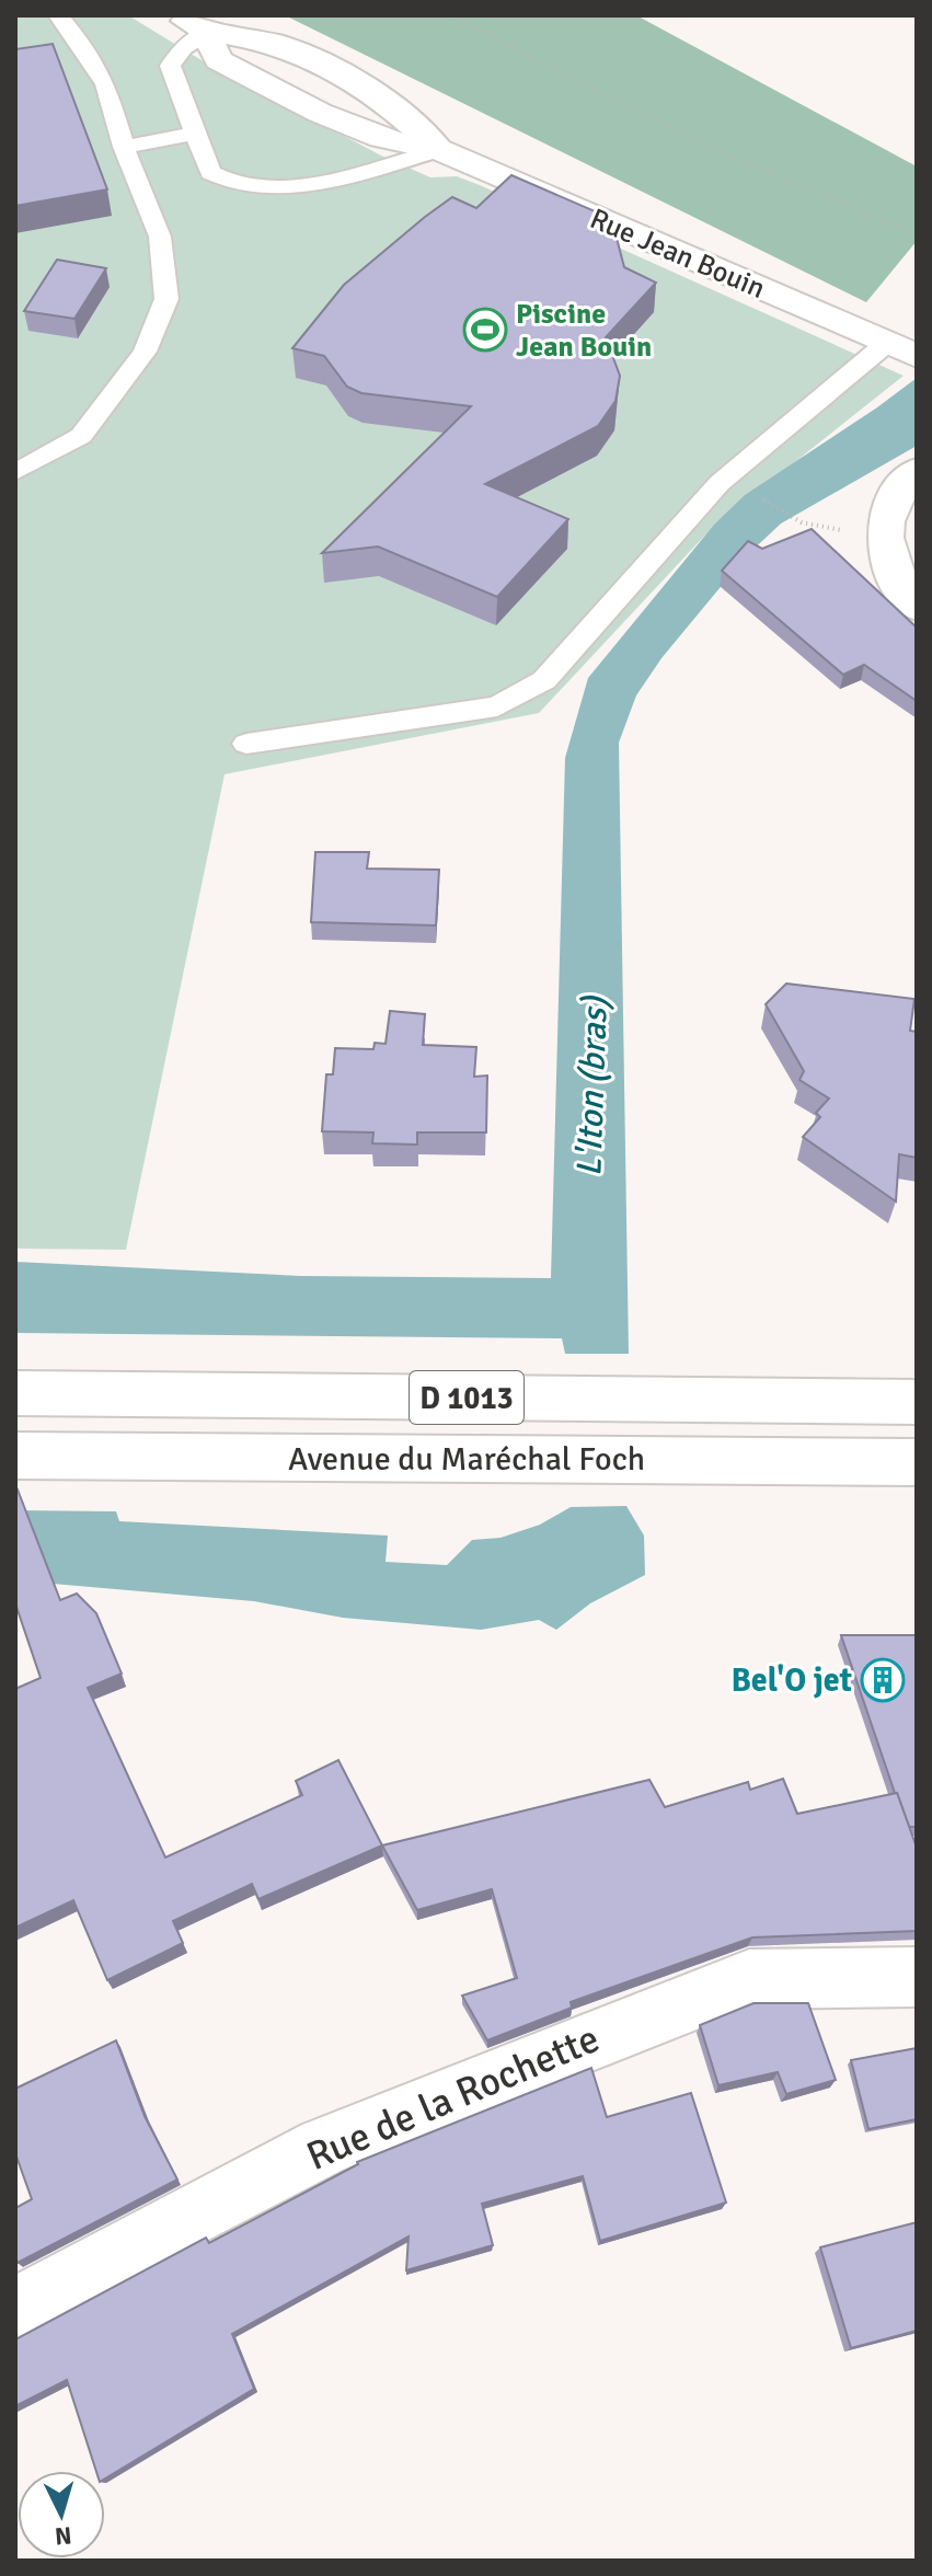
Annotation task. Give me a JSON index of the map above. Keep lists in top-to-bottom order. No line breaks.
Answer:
{"streets":{"street":["Rue Jean Bouin","D 1013","Avenue du Maréchal Foch","Rue de la Rochette"]},"water":["L'Iton (bras)"],"places":{"sports":["Piscine Jean Bouin"],"building":["Bel'O jet"]},"north":"bottom"}
